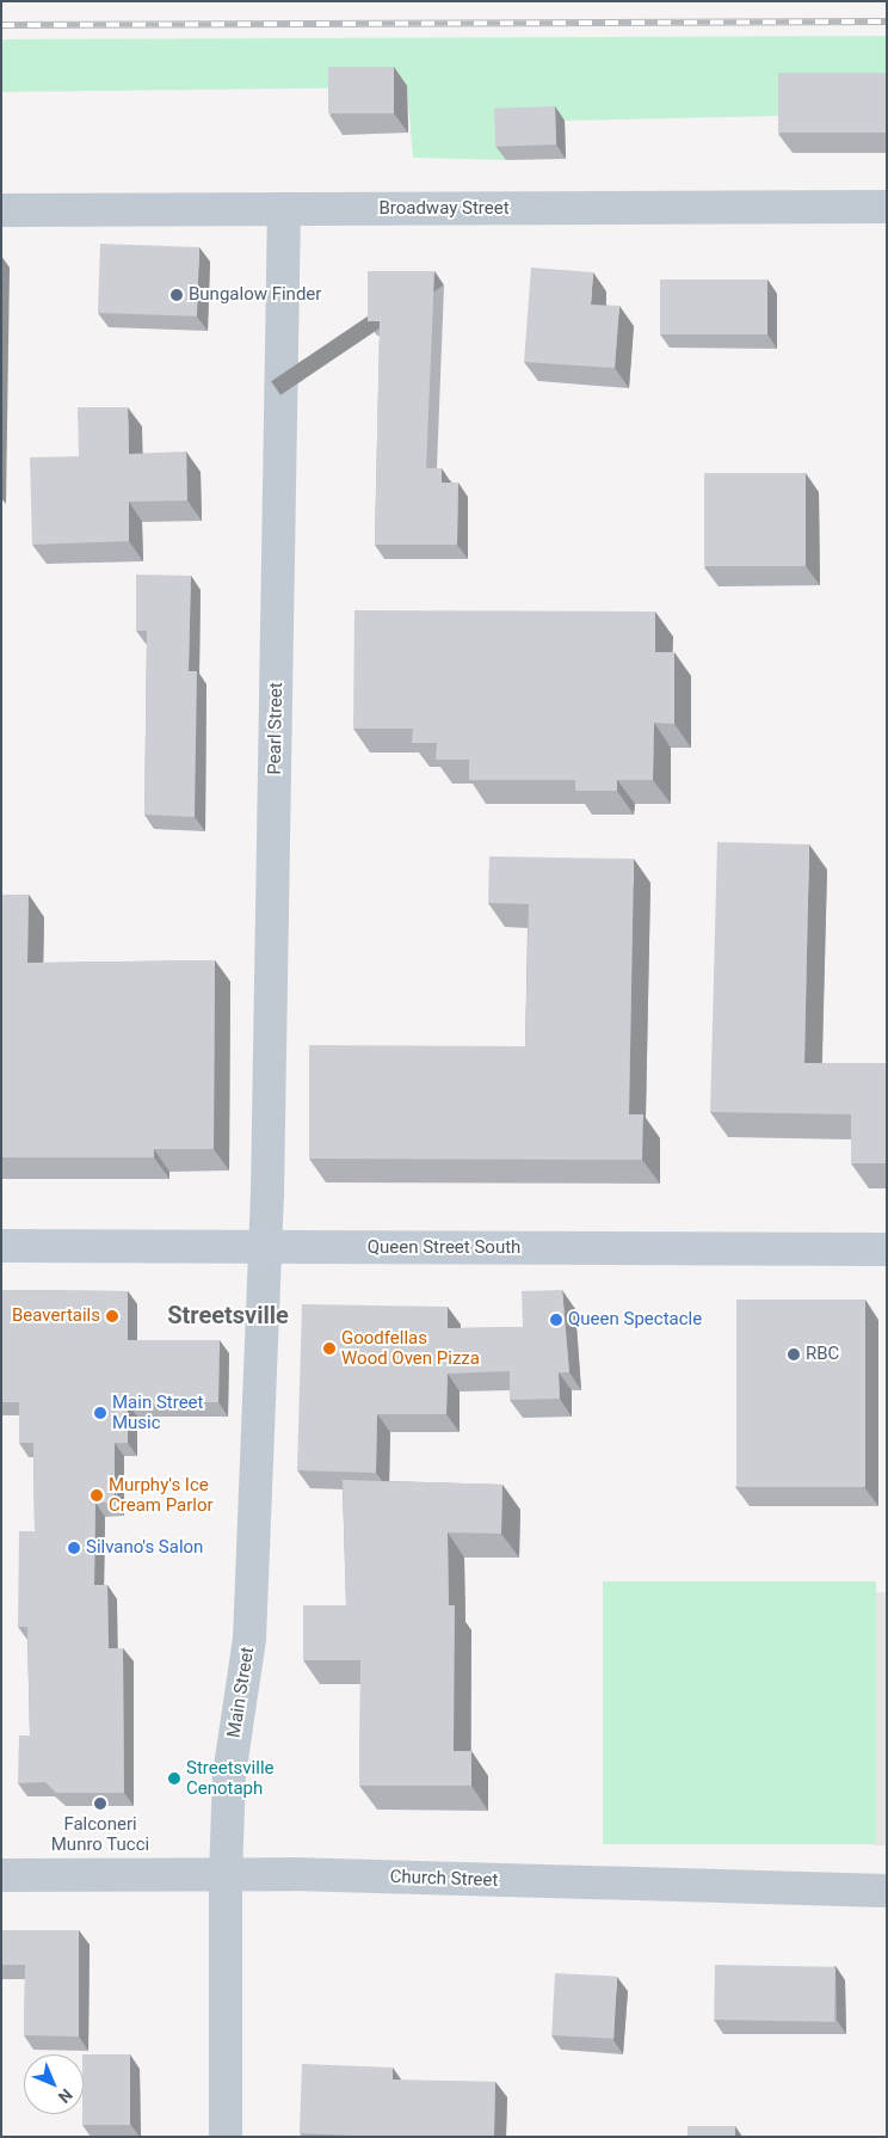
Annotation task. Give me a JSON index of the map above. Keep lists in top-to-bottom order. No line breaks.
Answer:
{"streets":{"main road":["Queen Street South"],"street":["Broadway Street","Pearl Street","Main Street","Church Street"]},"crossings":[["Broadway Street","Pearl Street"],["Pearl Street","Queen Street South"],["Pearl Street","Main Street"],["Queen Street South","Main Street"],["Main Street","Church Street"]],"districts":["Streetsville"],"places":["Bungalow Finder","Beavertails","Queen Spectacle","Goodfellas Wood Oven Pizza","RBC","Main Street Music","Murphy's Ice Cream Parlor","Silvano's Salon","Streetsville Cenotaph","Falconeri Munro Tucci"],"north":"bottom right"}
